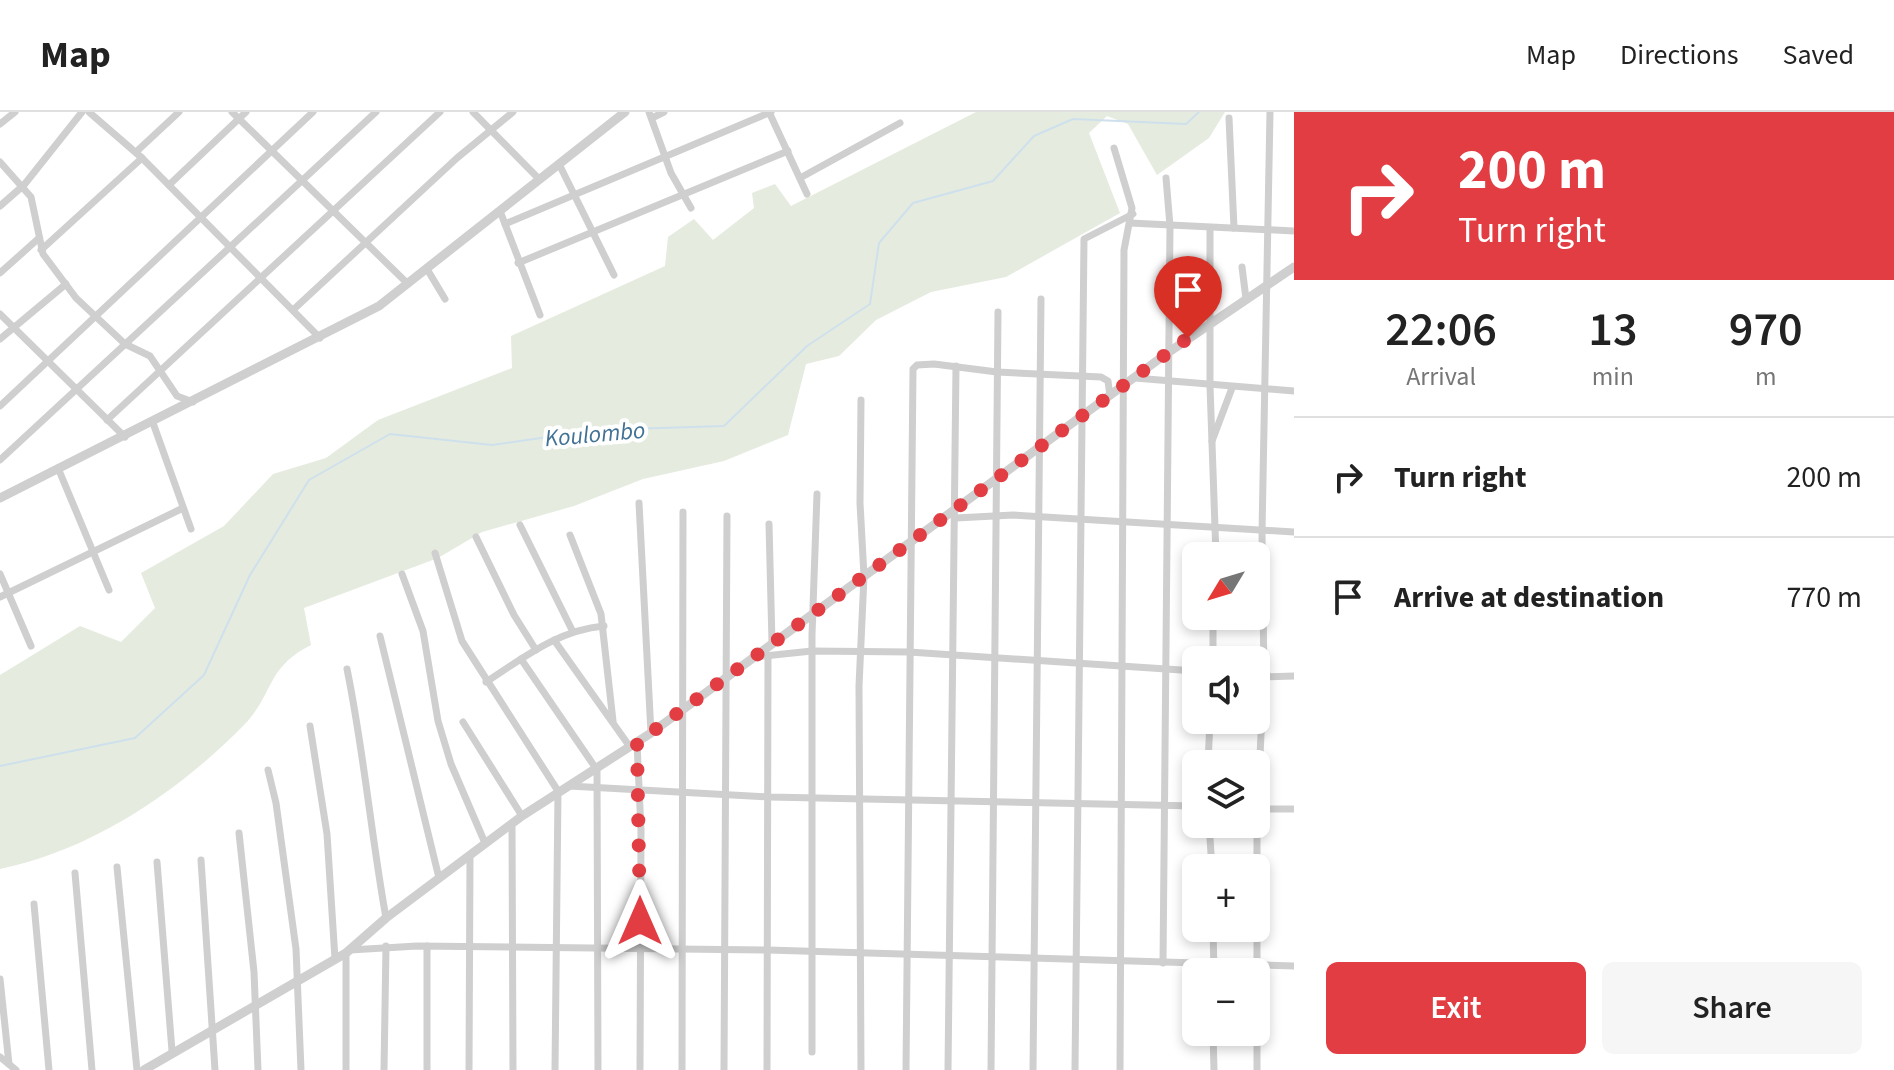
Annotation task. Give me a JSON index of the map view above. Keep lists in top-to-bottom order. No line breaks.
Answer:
{"water":["Koulombo"],"north":"bottom left","page":{"header":"Map","nav":["Map","Directions","Saved"],"turn":["200 m","Turn right"],"eta":["22:06","Arrival","13","min","970","m"],"list":[{"name":"Turn right","value":"200 m"},{"name":"Arrive at destination","value":"770 m"}],"map_buttons":["+","−"],"buttons":["Exit","Share"]}}
